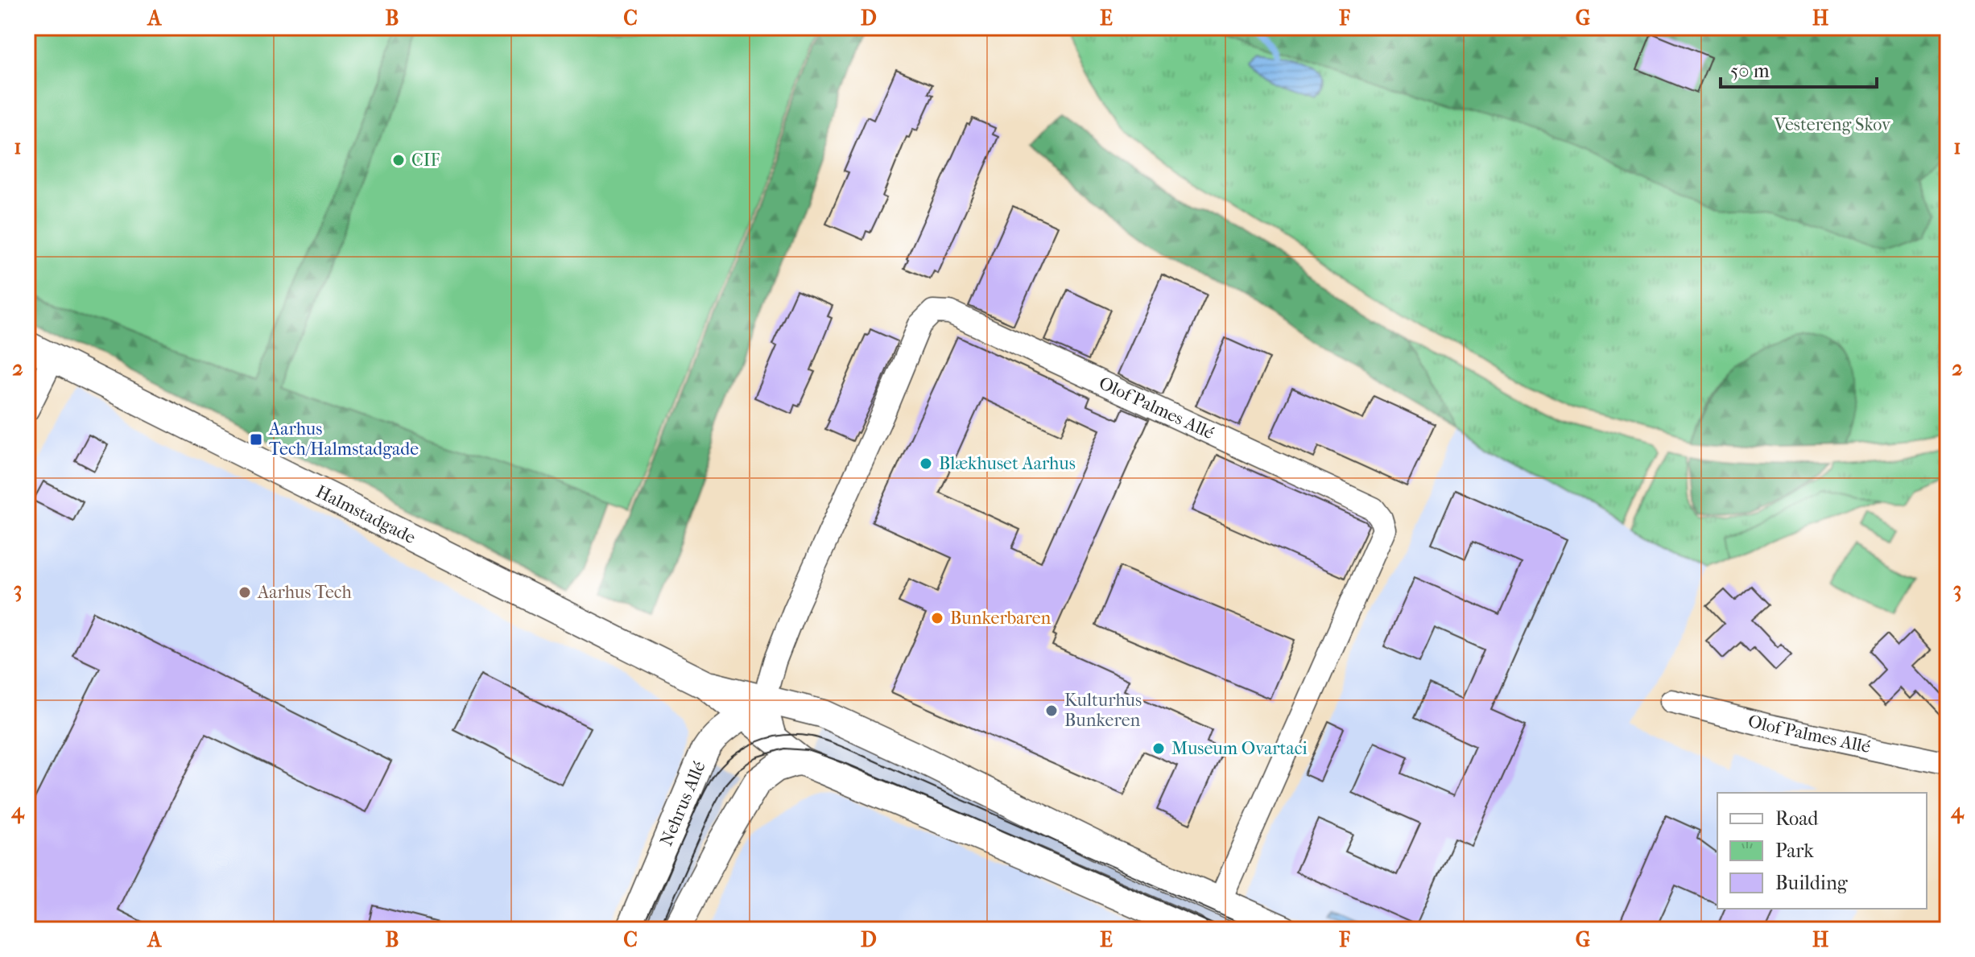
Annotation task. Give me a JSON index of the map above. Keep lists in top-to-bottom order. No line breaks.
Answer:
{"streets":{"street":["Olof Palmes Allé","Halmstadgade","Nehrus Allé"]},"crossings":[["Olof Palmes Allé","Halmstadgade"],["Olof Palmes Allé","Nehrus Allé"],["Halmstadgade","Nehrus Allé"]],"parks":["Vestereng Skov"],"places":{"other":["CIF","Blækhuset Aarhus","Aarhus Tech","Bunkerbaren","Kulturhus Bunkeren","Museum Ovartaci"],"transit":["Aarhus Tech/Halmstadgade"]},"legend":["Road","Park","Building"],"scale_bar":"50 m","grid":{"columns":["A","B","C","D","E","F","G","H"],"rows":["1","2","3","4"]}}
